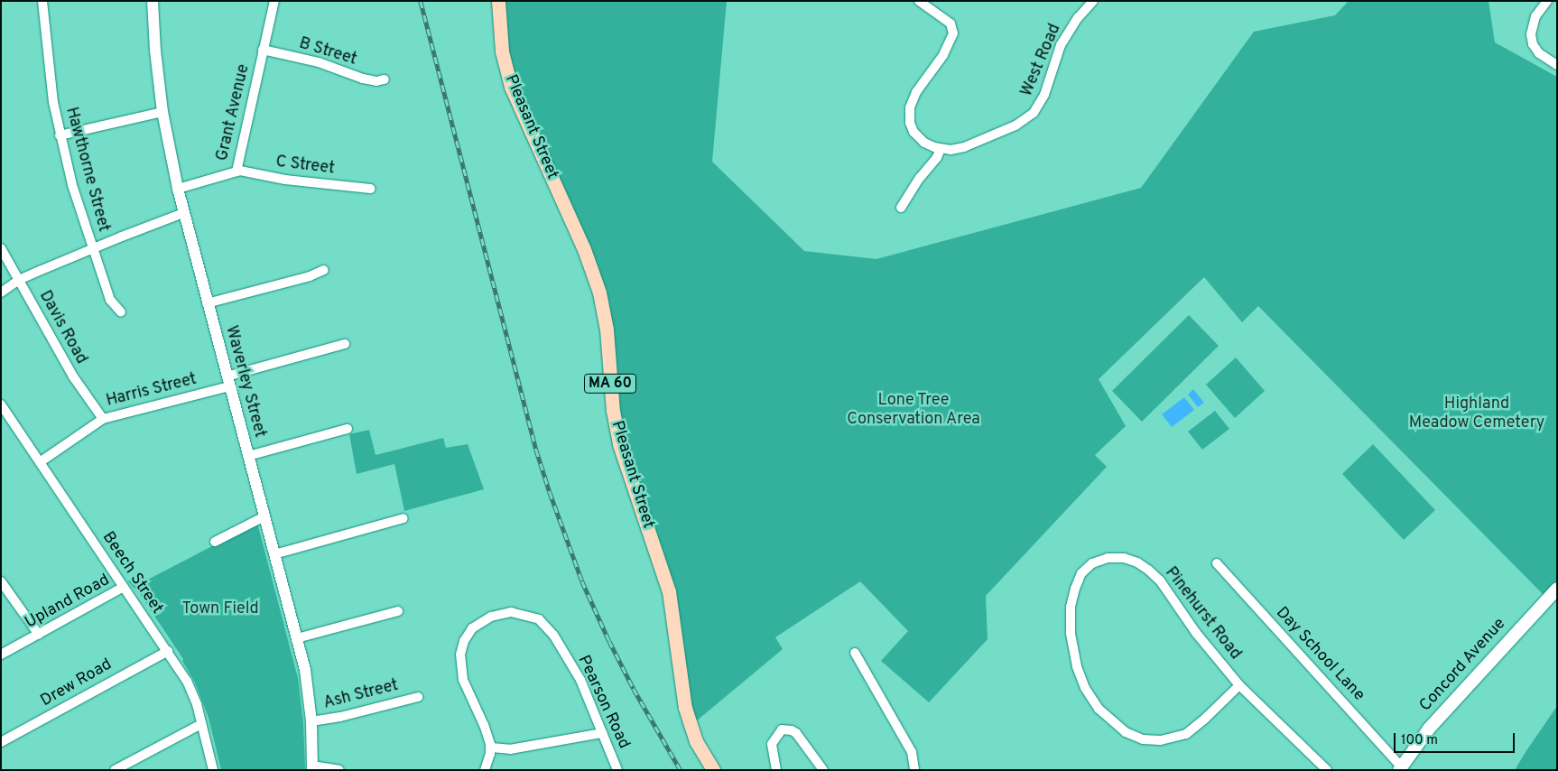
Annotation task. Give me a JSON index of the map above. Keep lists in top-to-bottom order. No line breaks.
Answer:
{"streets":{"main road":["Pleasant Street","MA 60","Concord Avenue"],"street":["B Street","West Road","Grant Avenue","C Street","Hawthorne Street","Davis Road","Waverley Street","Harris Street","Beech Street","Upland Road","Pinehurst Road","Day School Lane","Drew Road","Ash Street","Pearson Road"]},"crossings":[["B Street","Grant Avenue"],["Grant Avenue","C Street"],["Grant Avenue","Waverley Street"],["Davis Road","Harris Street"],["Waverley Street","Harris Street"],["Waverley Street","Ash Street"],["Harris Street","Beech Street"],["Beech Street","Upland Road"],["Beech Street","Drew Road"],["Day School Lane","Concord Avenue"]],"parks":["Lone Tree Conservation Area","Highland Meadow Cemetery","Town Field"],"scale_bar":"100 m"}
